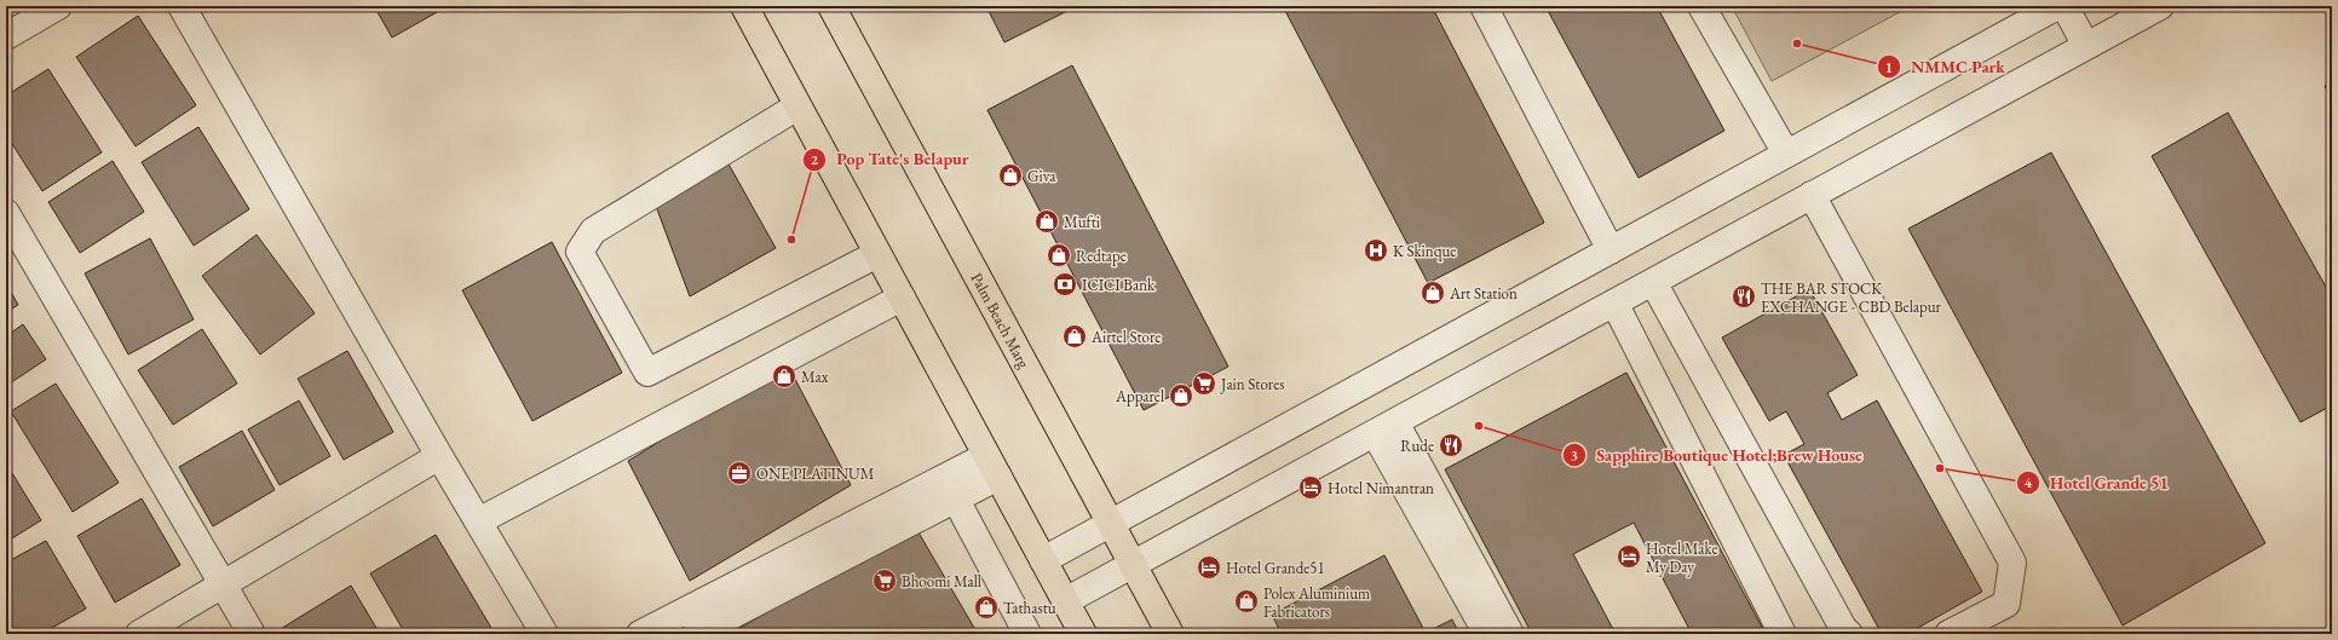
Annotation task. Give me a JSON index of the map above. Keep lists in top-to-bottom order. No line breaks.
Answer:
{"streets":{"main road":["Palm Beach Marg"]},"places":{"other":["NMMC Park","Pop Tate's Belapur","Sapphire Boutique Hotel;Brew House","Hotel Grande 51"],"shop":["Giva","Mufti","Redtape","Art Station","Airtel Store","Max","Apparel","Polex Aluminium Fabricators","Tathastu"],"hospital":["K Skinque"],"bank":["ICICI Bank"],"restaurant":["THE BAR STOCK EXCHANGE - CBD Belapur","Rude"],"supermarket":["Jain Stores","Bhoomi Mall"],"office":["ONE PLATINUM"],"hotel":["Hotel Nimantran","Hotel Make My Day","Hotel Grande51"]}}
